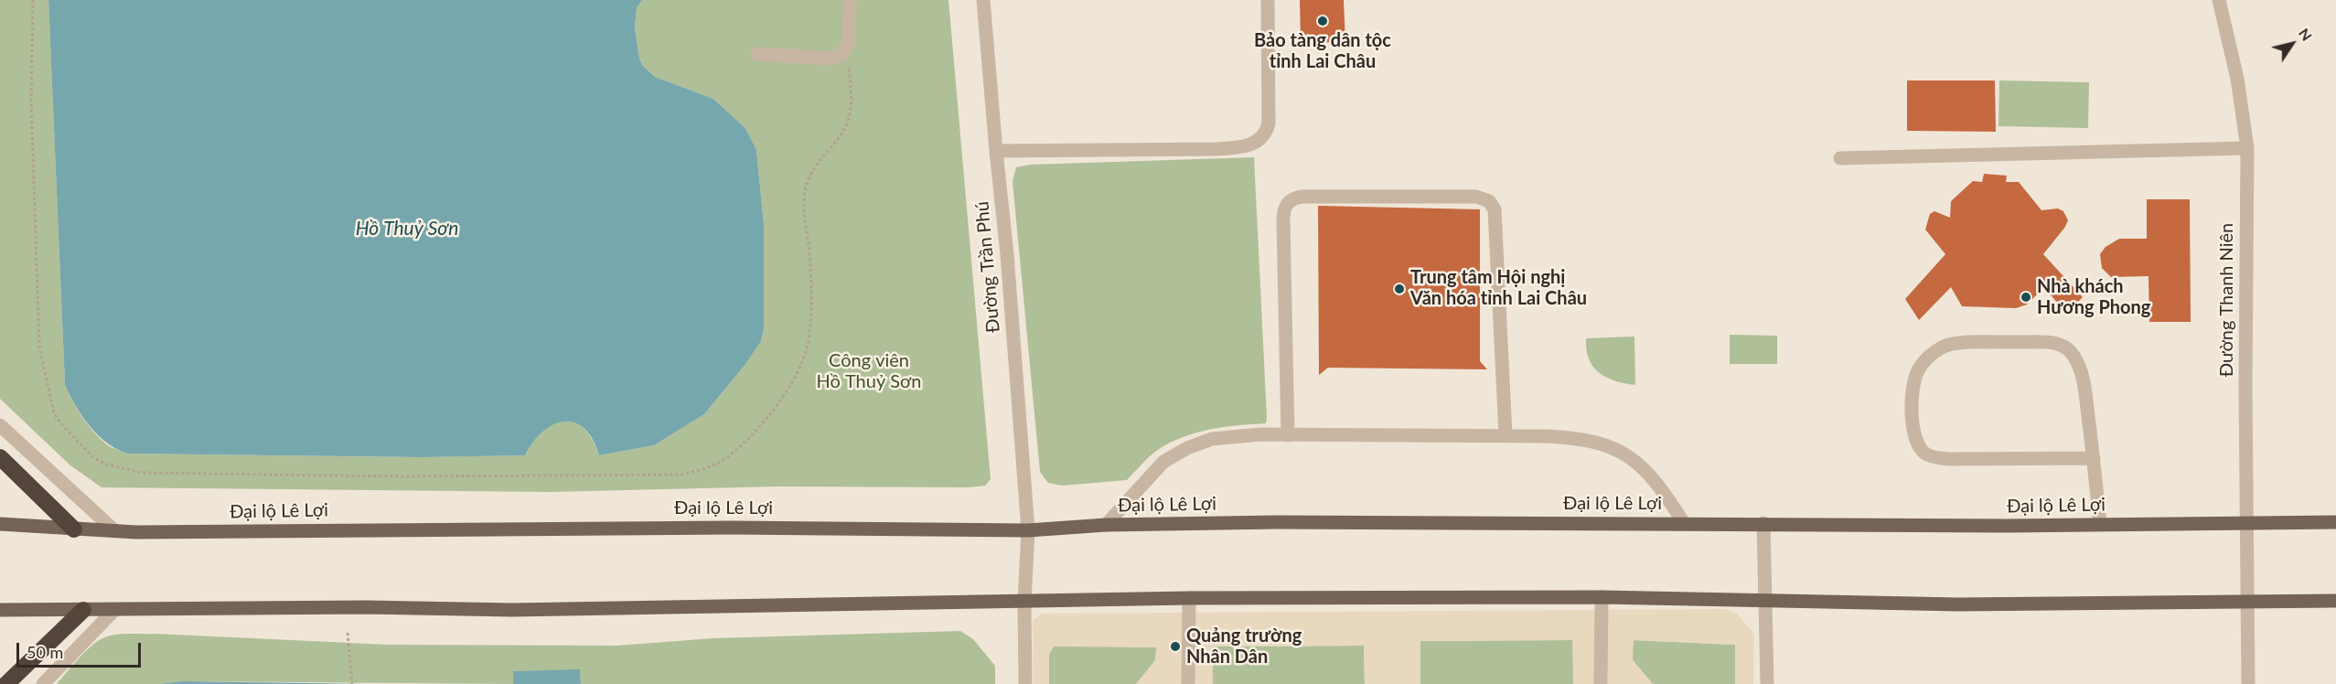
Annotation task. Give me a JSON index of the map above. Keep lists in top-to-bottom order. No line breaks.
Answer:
{"streets":{"main road":["Đại lộ Lê Lợi"],"street":["Đường Trần Phú","Đường Thanh Niên"]},"crossings":[["Đường Trần Phú","Đại lộ Lê Lợi"],["Đường Thanh Niên","Đại lộ Lê Lợi"]],"water":["Hồ Thuỷ Sơn"],"parks":["Công viên Hồ Thuỷ Sơn"],"places":["Bảo tàng dân tộc tỉnh Lai Châu","Trung tâm Hội nghị Văn hóa tỉnh Lai Châu","Nhà khách Hương Phong","Quảng trường Nhân Dân"],"scale_bar":"50 m","north":"top right"}
